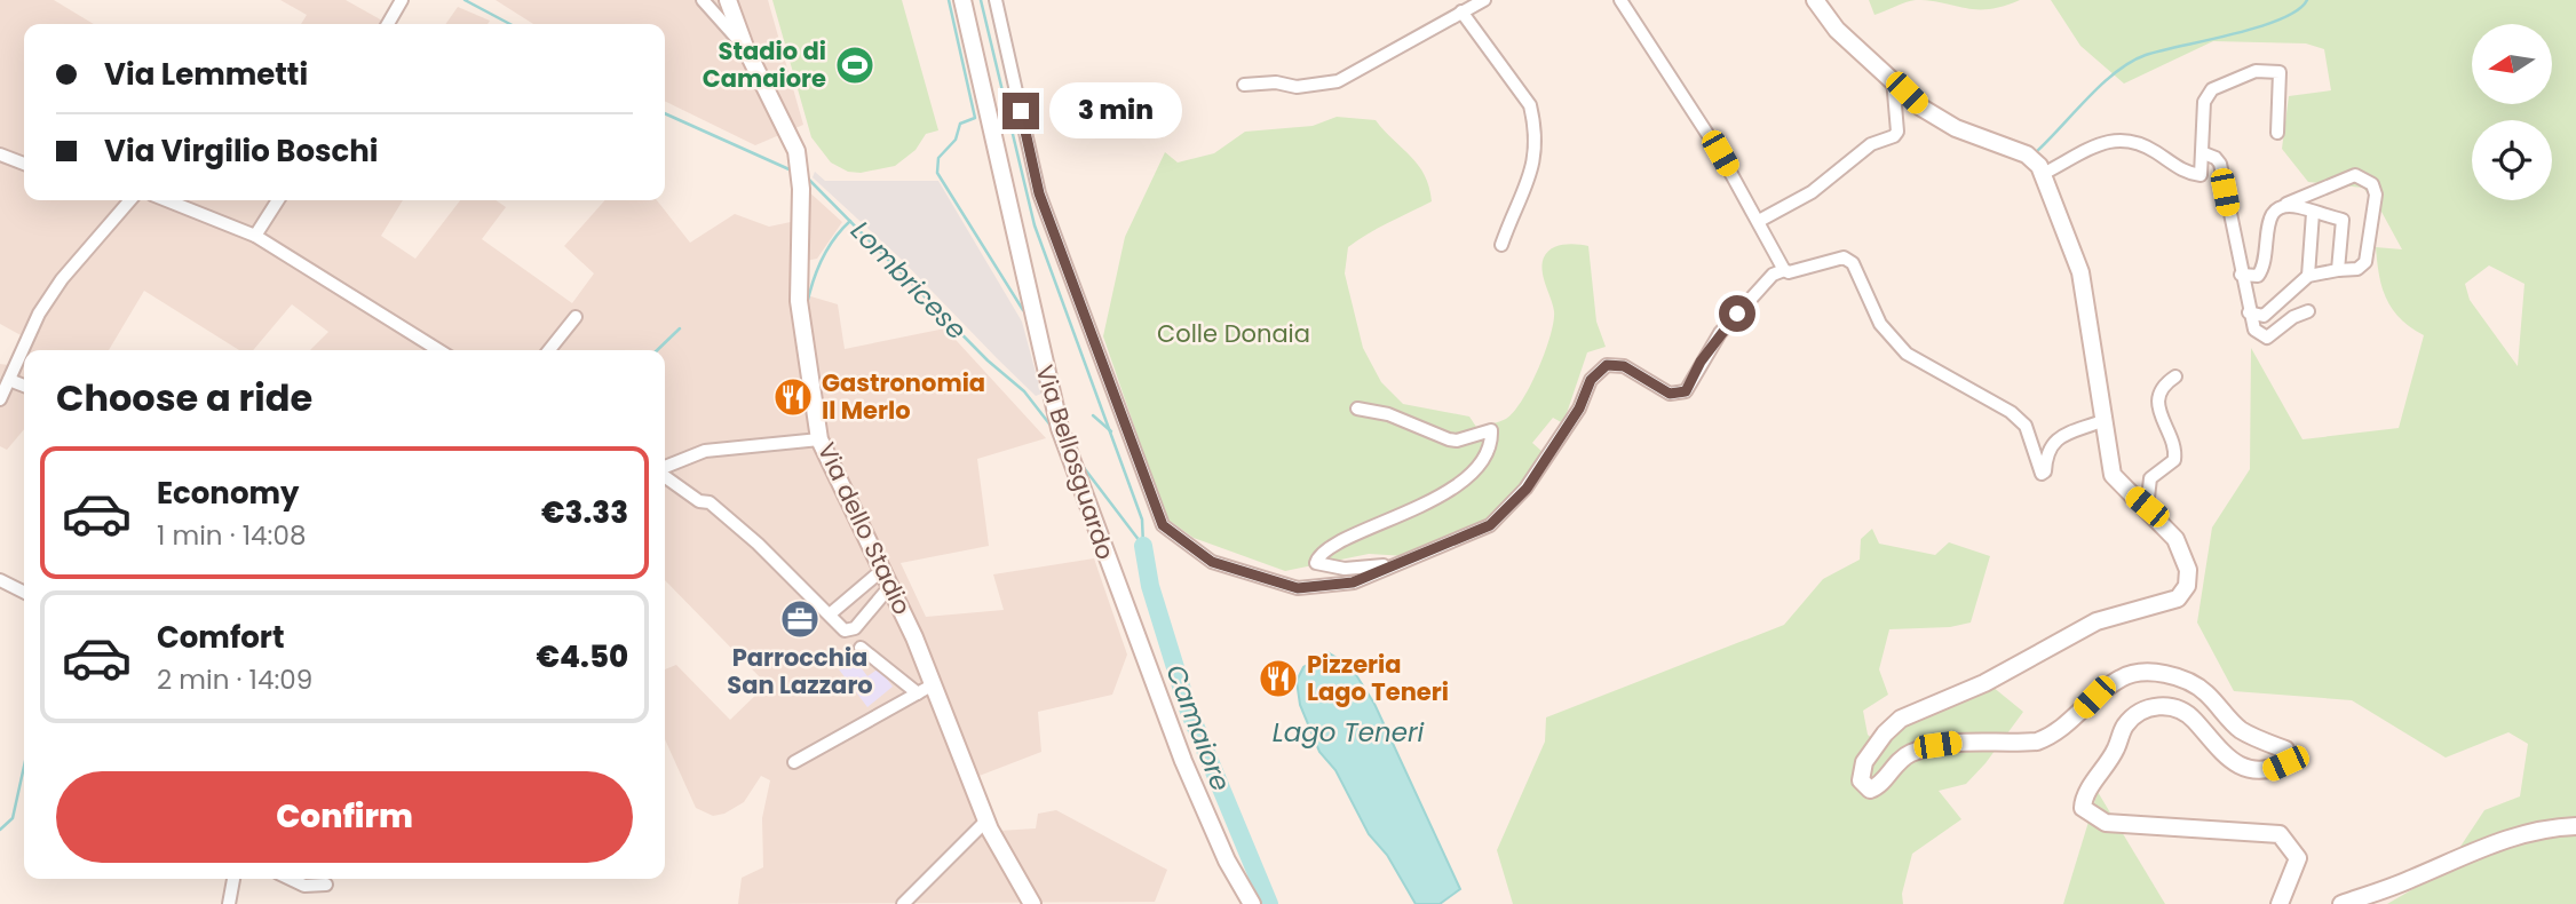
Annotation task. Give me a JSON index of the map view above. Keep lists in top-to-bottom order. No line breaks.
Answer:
{"streets":{"street":["Via Bellosguardo","Via dello Stadio"]},"water":["Lombricese","Camaiore","Lago Teneri"],"parks":["Colle Donaia"],"places":{"sports":["Stadio di Camaiore"],"restaurant":["Gastronomia Il Merlo","Pizzeria Lago Teneri"],"office":["Parrocchia San Lazzaro"]},"north":"left","page":{"banner":["Via Lemmetti","Via Virgilio Boschi"],"bubble":"3 min","heading":"Choose a ride","list":[{"name":"Economy","note":"1 min · 14:08","value":"€3.33"},{"name":"Comfort","note":"2 min · 14:09","value":"€4.50"}],"buttons":"Confirm"}}
